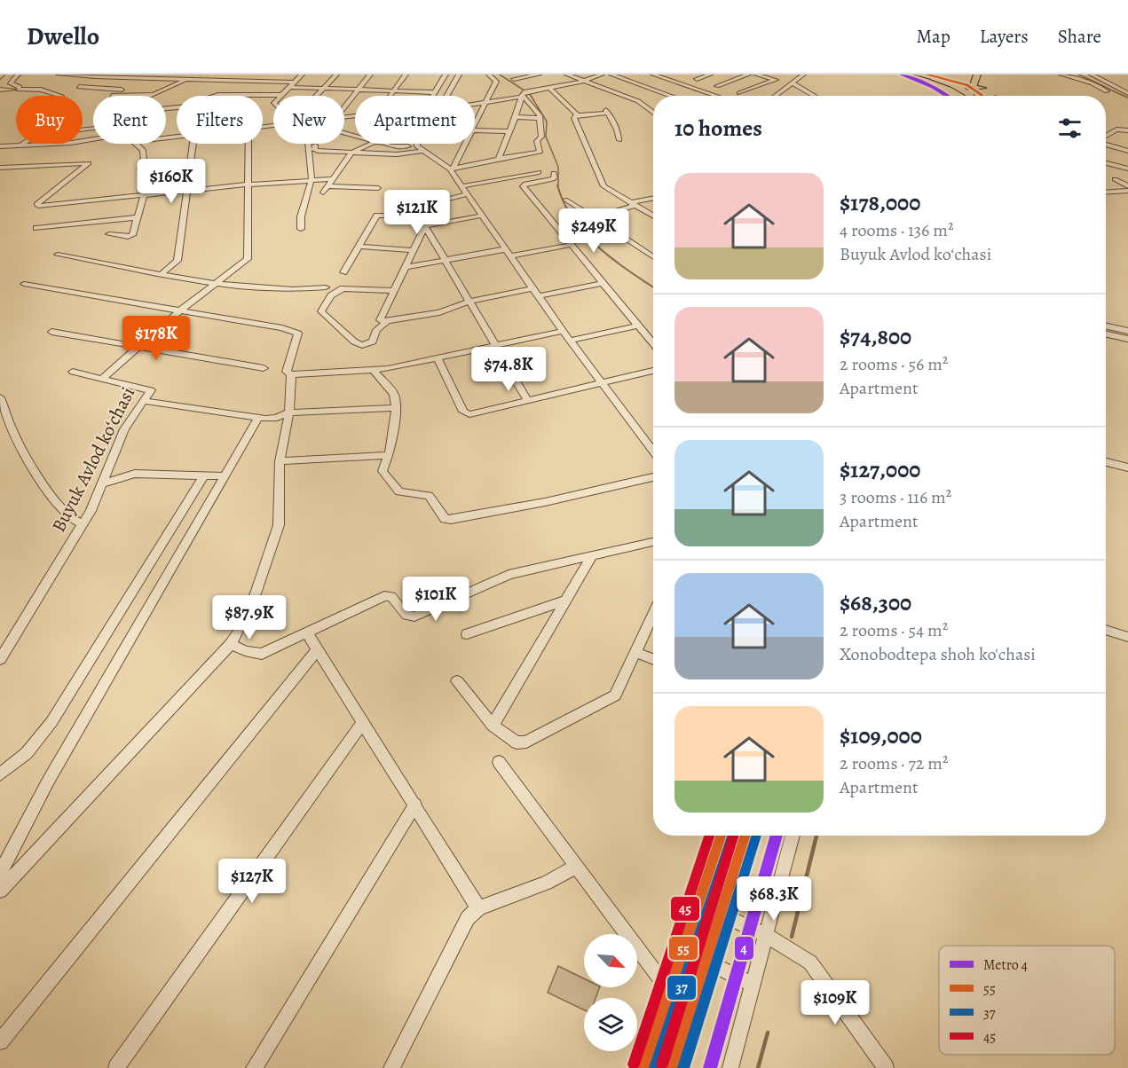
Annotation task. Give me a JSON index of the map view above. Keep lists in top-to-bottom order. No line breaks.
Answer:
{"streets":{"street":["Buyuk Avlod koʻchasi"]},"lines":["metro line 4","transit line 55","transit line 37","transit line 45"],"legend":["Metro 4","55","37","45"],"north":"bottom right","page":{"header":"Dwello","nav":["Map","Layers","Share"],"chip":["Buy","Rent","Filters","New","Apartment"],"heading":"10 homes","price":["$160K","$121K","$249K","$178K","$74.8K","$101K","$87.9K","$127K","$68.3K","$109K"],"list":[{"name":"$178,000","note":"4 rooms · 136 m² · Buyuk Avlod koʻchasi"},{"name":"$74,800","note":"2 rooms · 56 m² · Apartment"},{"name":"$127,000","note":"3 rooms · 116 m² · Apartment"},{"name":"$68,300","note":"2 rooms · 54 m² · Xonobodtepa shoh ko'chasi"},{"name":"$109,000","note":"2 rooms · 72 m² · Apartment"}]}}
